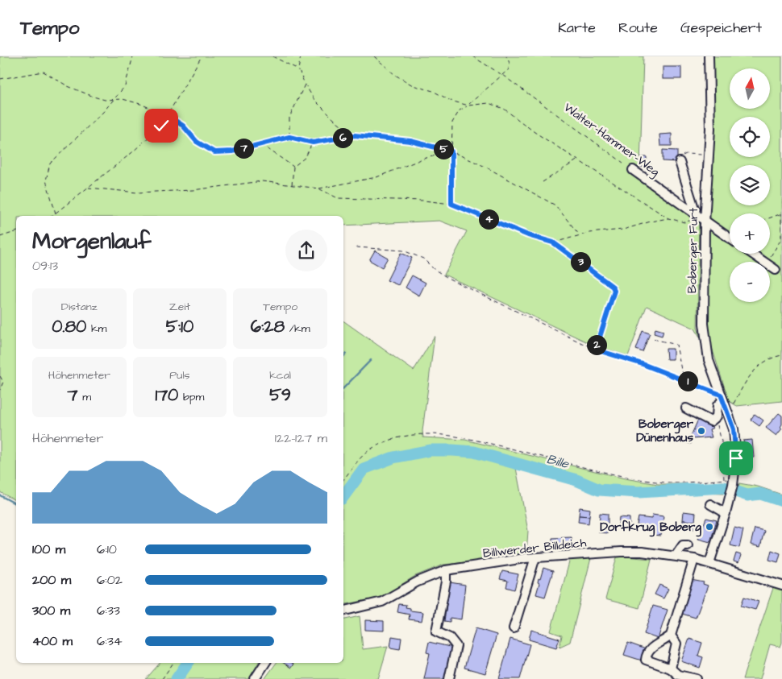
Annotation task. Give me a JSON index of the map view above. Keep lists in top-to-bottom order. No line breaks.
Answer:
{"streets":{"street":["Walter-Hammer-Weg","Boberger Furt","Billwerder Billdeich"]},"crossings":[["Walter-Hammer-Weg","Boberger Furt"],["Boberger Furt","Billwerder Billdeich"]],"water":["Bille"],"places":["Boberger Dünenhaus","Dorfkrug Boberg"],"north":"top","page":{"header":"Tempo","nav":["Karte","Route","Gespeichert"],"map_buttons":["+","−"],"pins":["6","7","5","4","3","2","1"],"heading":["Morgenlauf","09:13"],"stats":[["Distanz","0.80 km"],["Zeit","5:10"],["Tempo","6:28 /km"],["Höhenmeter","7 m"],["Puls","170 bpm"],["kcal","59"]],"chart":["Höhenmeter","122–127 m"],"list":[{"name":"100 m","note":"6:10"},{"name":"200 m","note":"6:02"},{"name":"300 m","note":"6:33"},{"name":"400 m","note":"6:34"}]}}
